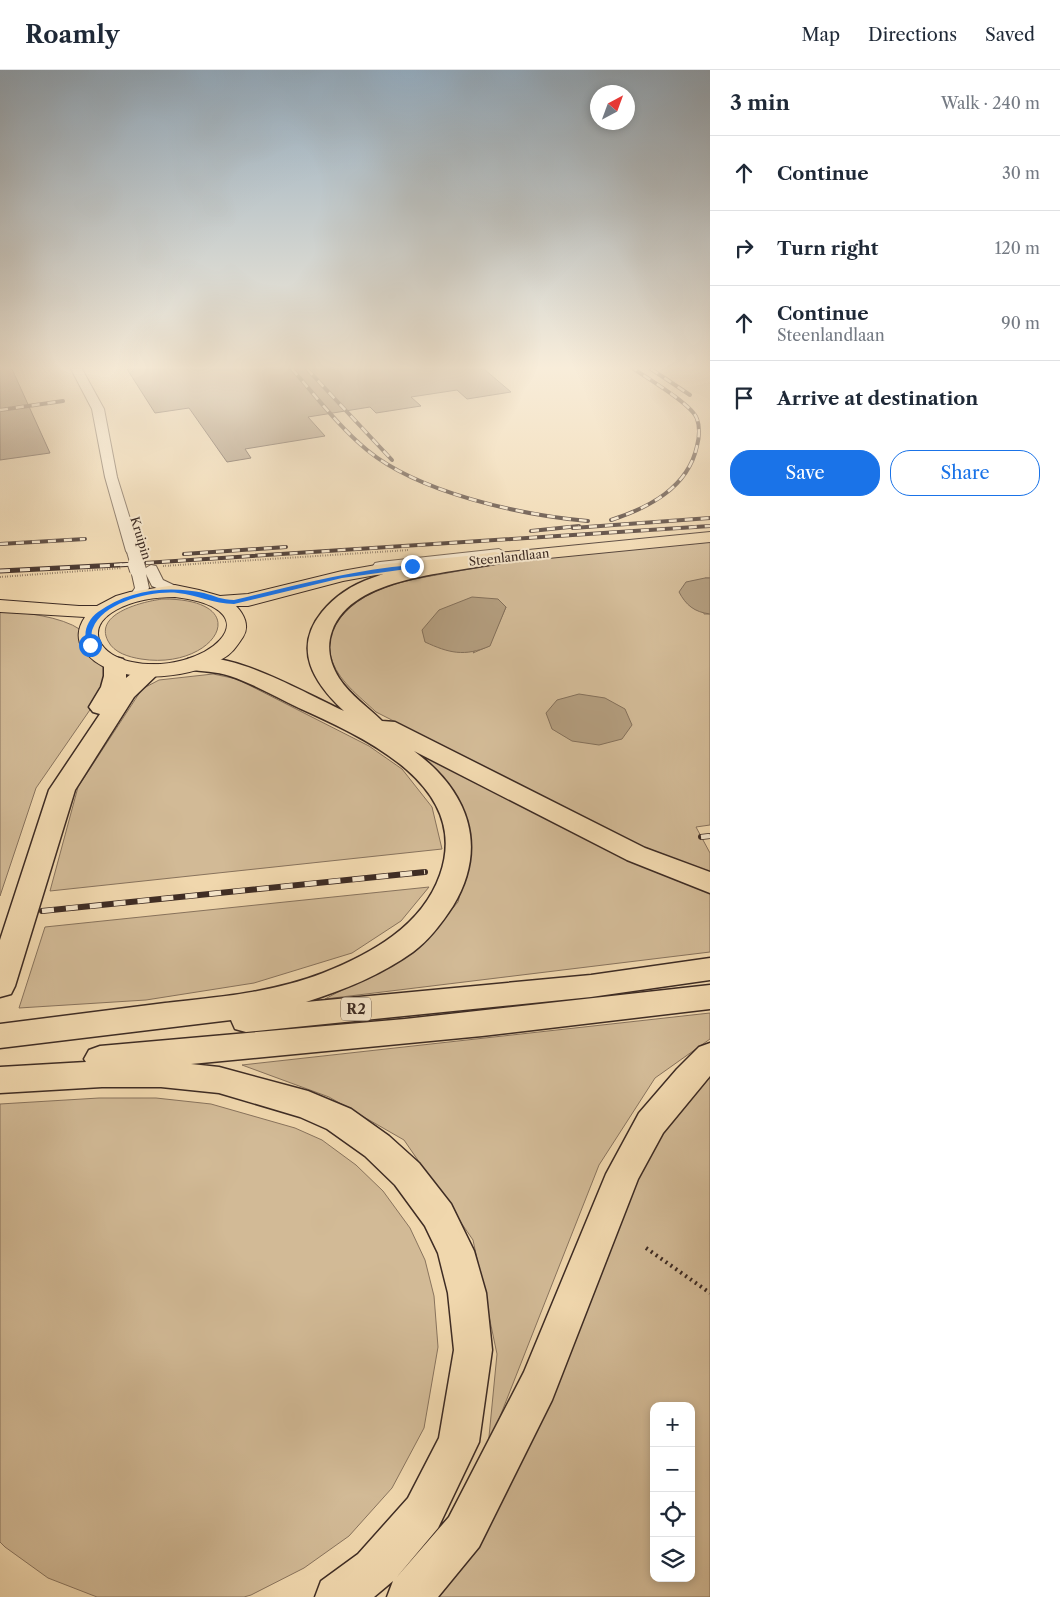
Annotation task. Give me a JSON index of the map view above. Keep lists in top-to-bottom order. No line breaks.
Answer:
{"streets":{"highway":["R2"],"main road":["Steenlandlaan"],"street":["Kruipin"]},"north":"top right","page":{"header":"Roamly","nav":["Map","Directions","Saved"],"heading":["3 min","Walk · 240 m"],"list":[["Continue","30 m"],["Turn right","120 m"],["Continue","Steenlandlaan","90 m"],"Arrive at destination"],"buttons":["Save","Share"],"map_buttons":["+","−"]}}
